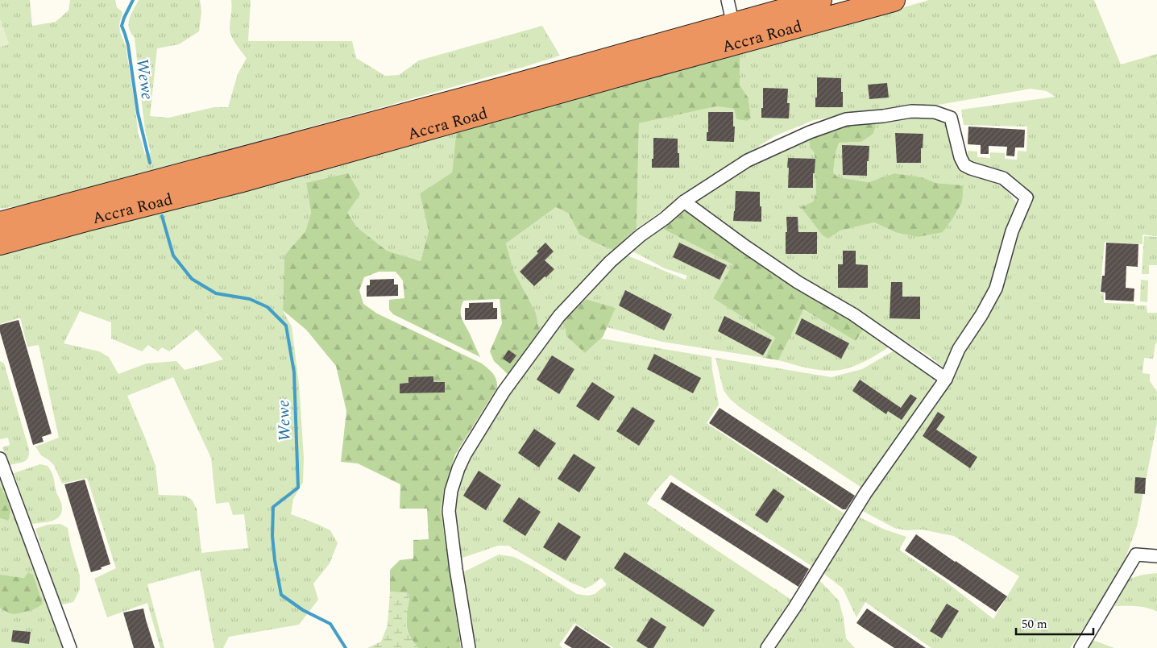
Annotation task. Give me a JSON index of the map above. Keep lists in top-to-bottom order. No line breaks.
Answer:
{"streets":{"highway":["Accra Road"]},"water":["Wewe"],"scale_bar":"50 m"}
